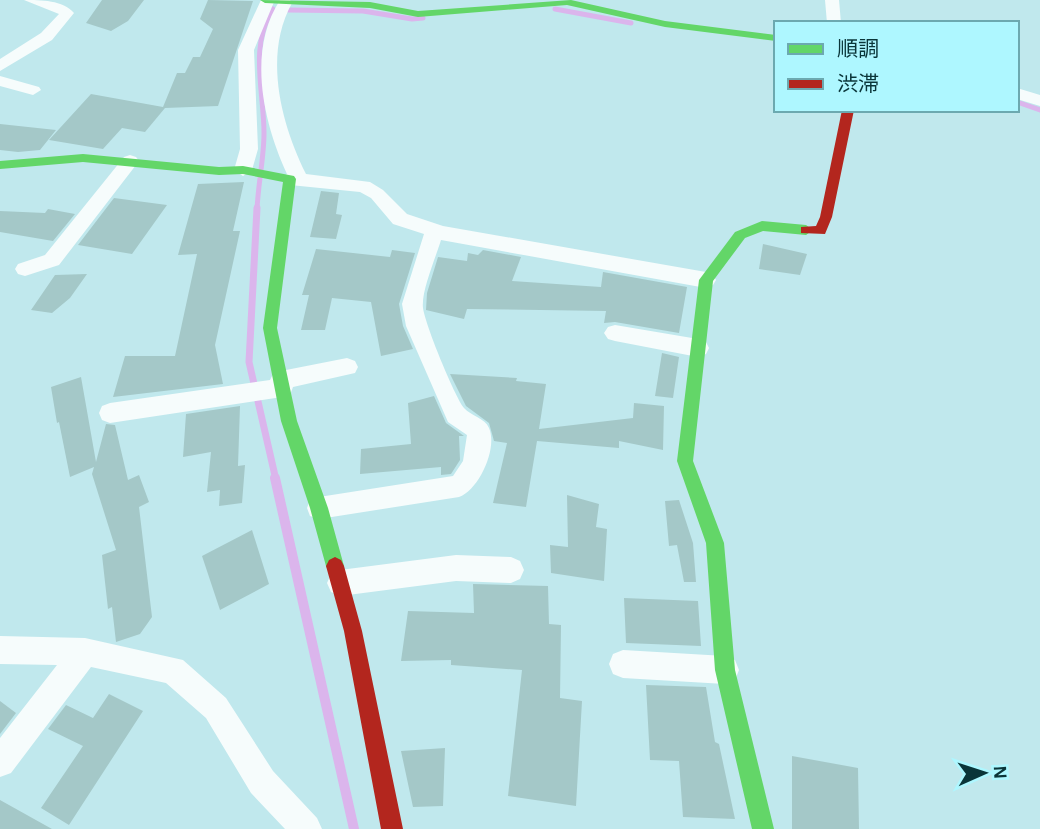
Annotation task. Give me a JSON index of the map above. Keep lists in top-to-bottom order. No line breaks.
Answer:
{"legend":["順調","渋滞"],"north":"right"}
